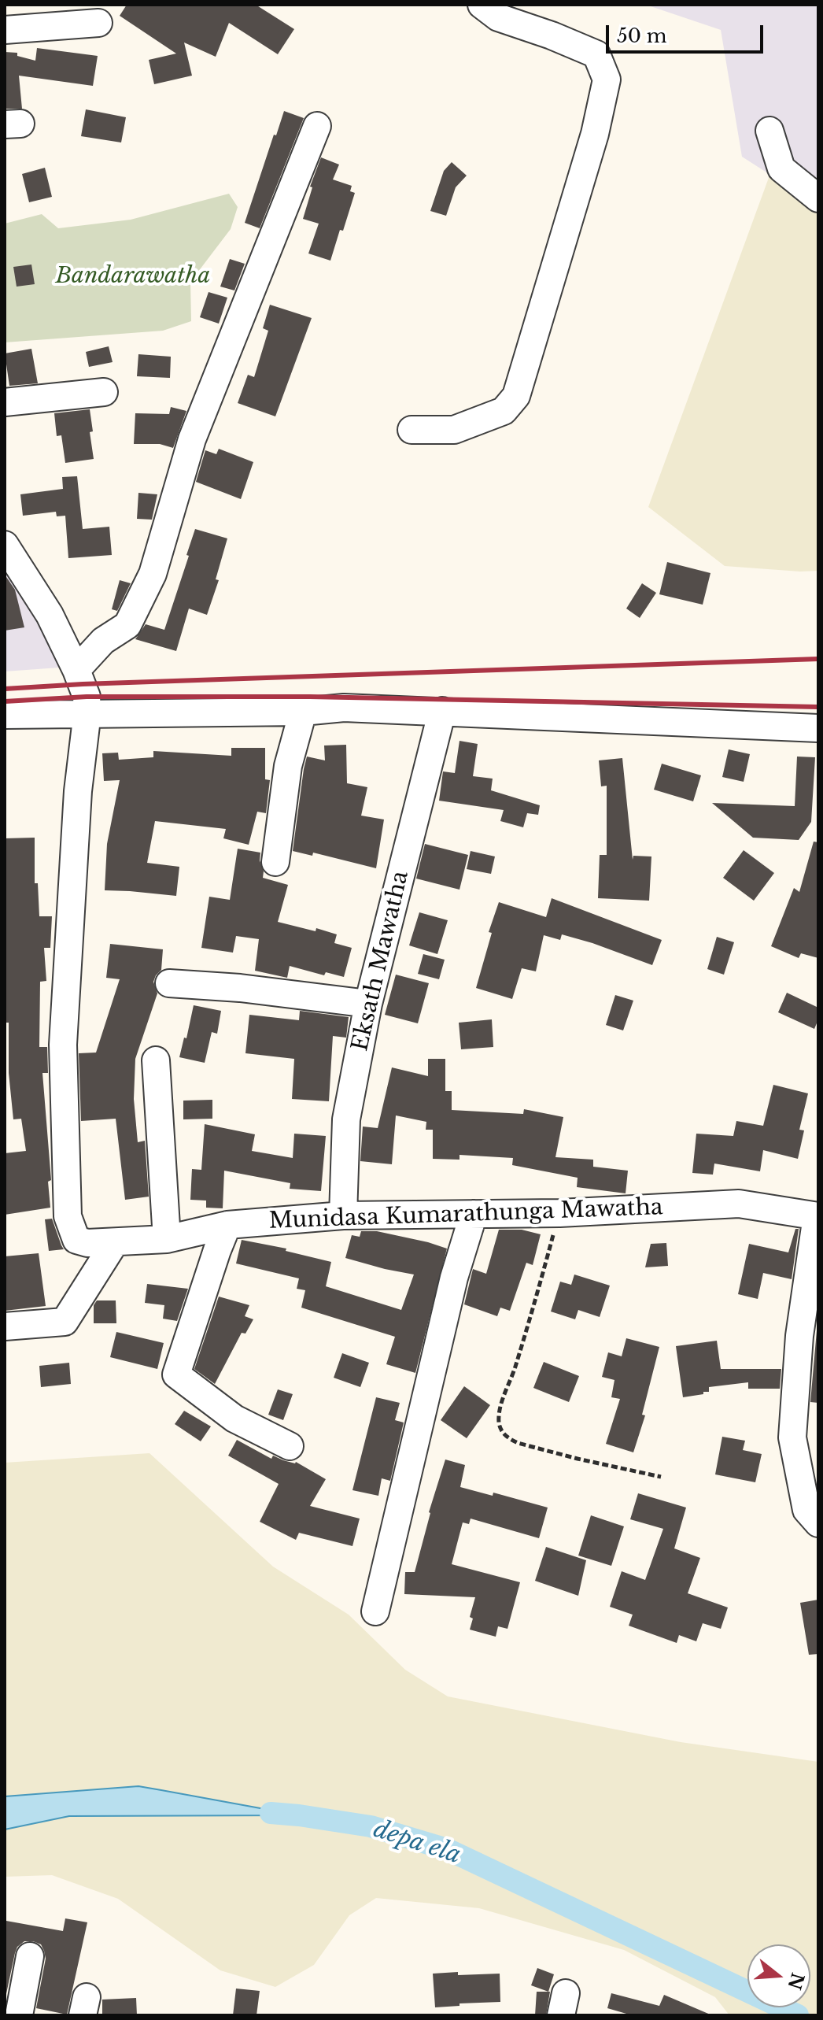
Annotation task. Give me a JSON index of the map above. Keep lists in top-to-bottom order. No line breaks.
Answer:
{"streets":{"street":["Eksath Mawatha","Munidasa Kumarathunga Mawatha"]},"crossings":[["Eksath Mawatha","Munidasa Kumarathunga Mawatha"]],"water":["depa ela"],"parks":["Bandarawatha"],"scale_bar":"50 m","north":"right"}
